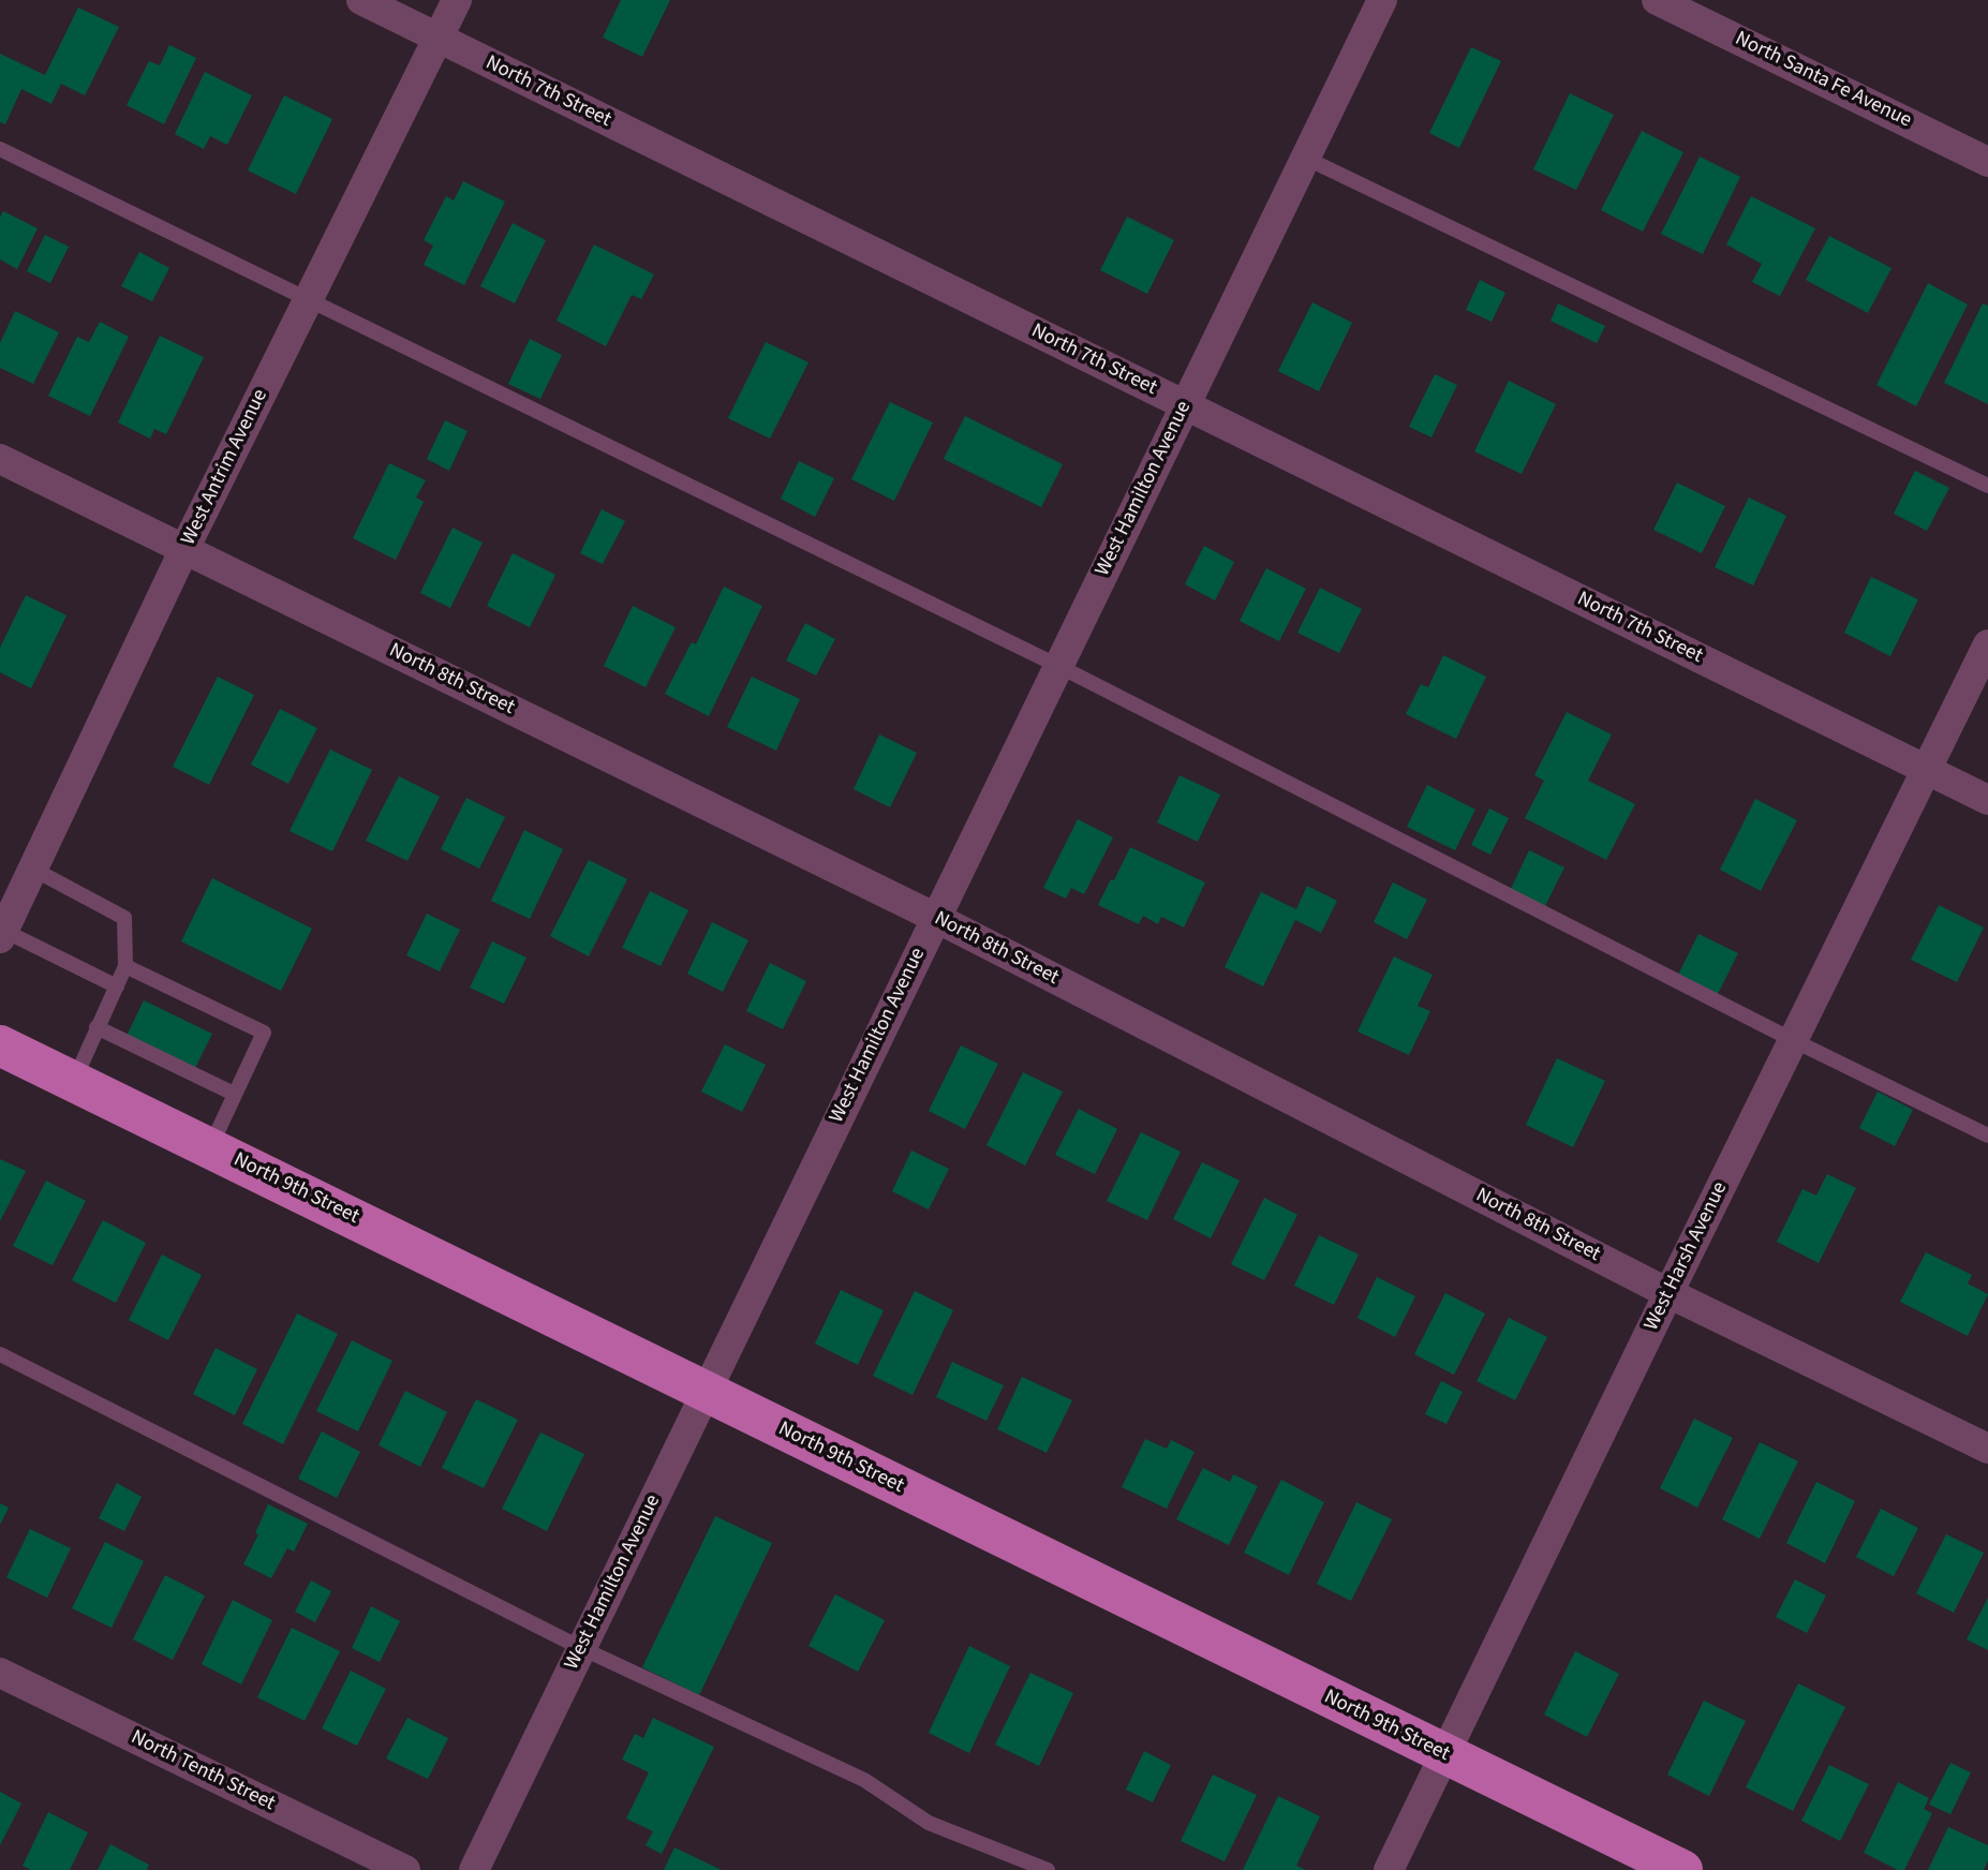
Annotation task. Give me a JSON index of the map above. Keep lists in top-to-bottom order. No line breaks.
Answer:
{"streets":{"main road":["North 9th Street"],"street":["North Santa Fe Avenue","North 7th Street","West Antrim Avenue","West Hamilton Avenue","North 8th Street","West Harsh Avenue","North Tenth Street"]},"crossings":[["North 7th Street","West Antrim Avenue"],["North 7th Street","West Hamilton Avenue"],["North 7th Street","West Harsh Avenue"],["West Antrim Avenue","North 8th Street"],["West Hamilton Avenue","North 8th Street"],["West Hamilton Avenue","North 9th Street"],["North 8th Street","West Harsh Avenue"],["North 9th Street","West Harsh Avenue"]]}
